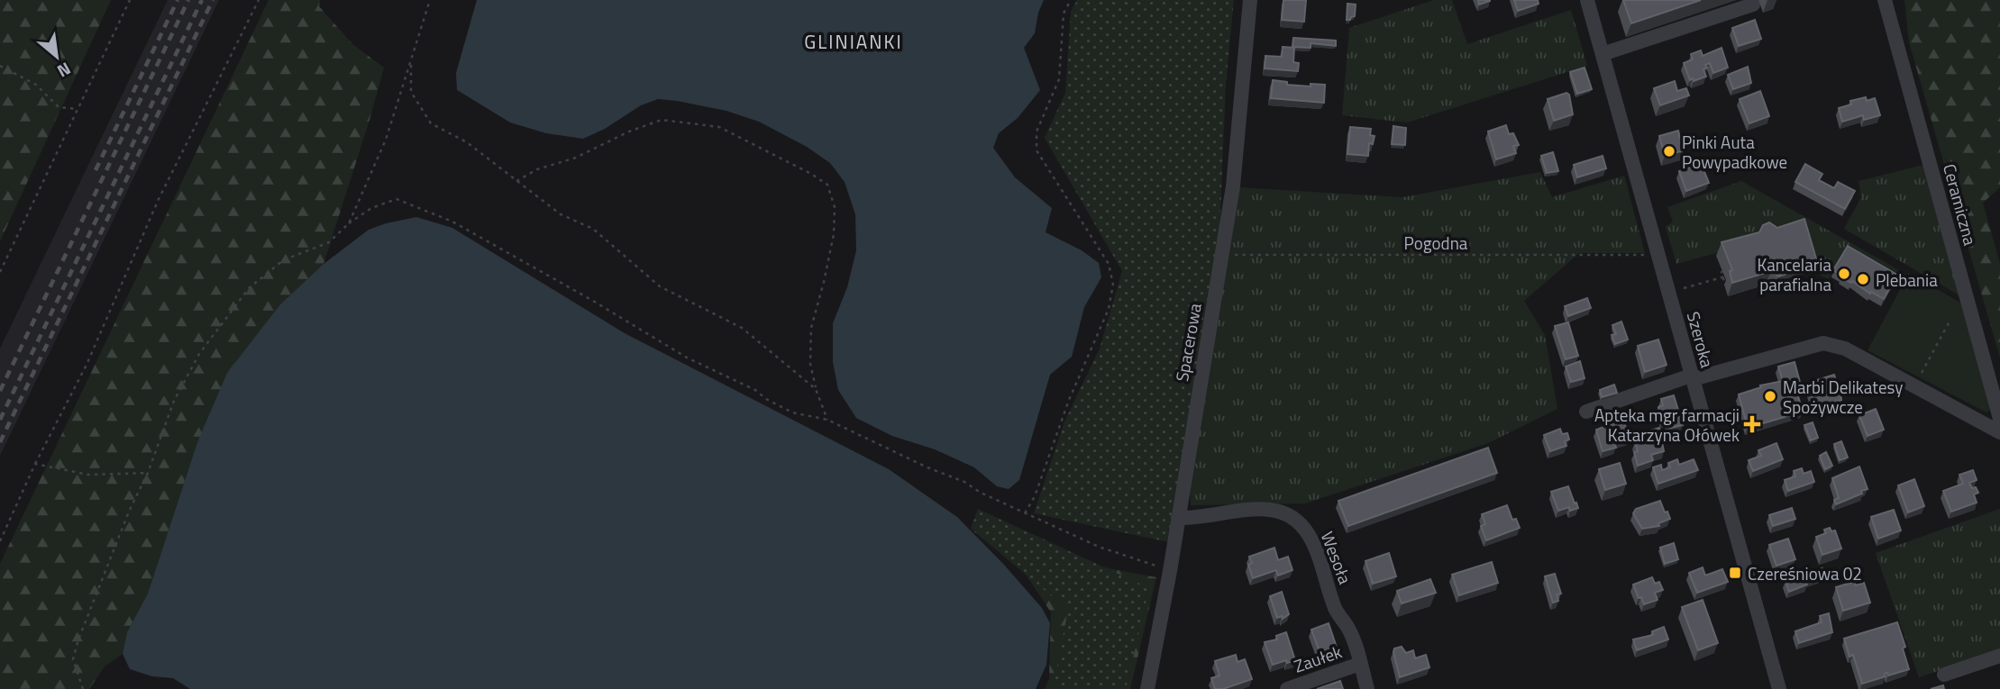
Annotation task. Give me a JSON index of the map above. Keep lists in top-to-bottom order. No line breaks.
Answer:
{"streets":{"street":["Ceramiczna","Szeroka","Spacerowa","Wesoła","Zaułek"],"path":["Pogodna"]},"crossings":[["Pogodna","Spacerowa"],["Spacerowa","Wesoła"],["Wesoła","Zaułek"]],"districts":["GLINIANKI"],"places":{"other":["Pinki Auta Powypadkowe","Kancelaria parafialna","Plebania","Marbi Delikatesy Spożywcze"],"health":["Apteka mgr farmacji Katarzyna Ołówek"],"transit":["Czereśniowa 02"]},"north":"bottom right"}
